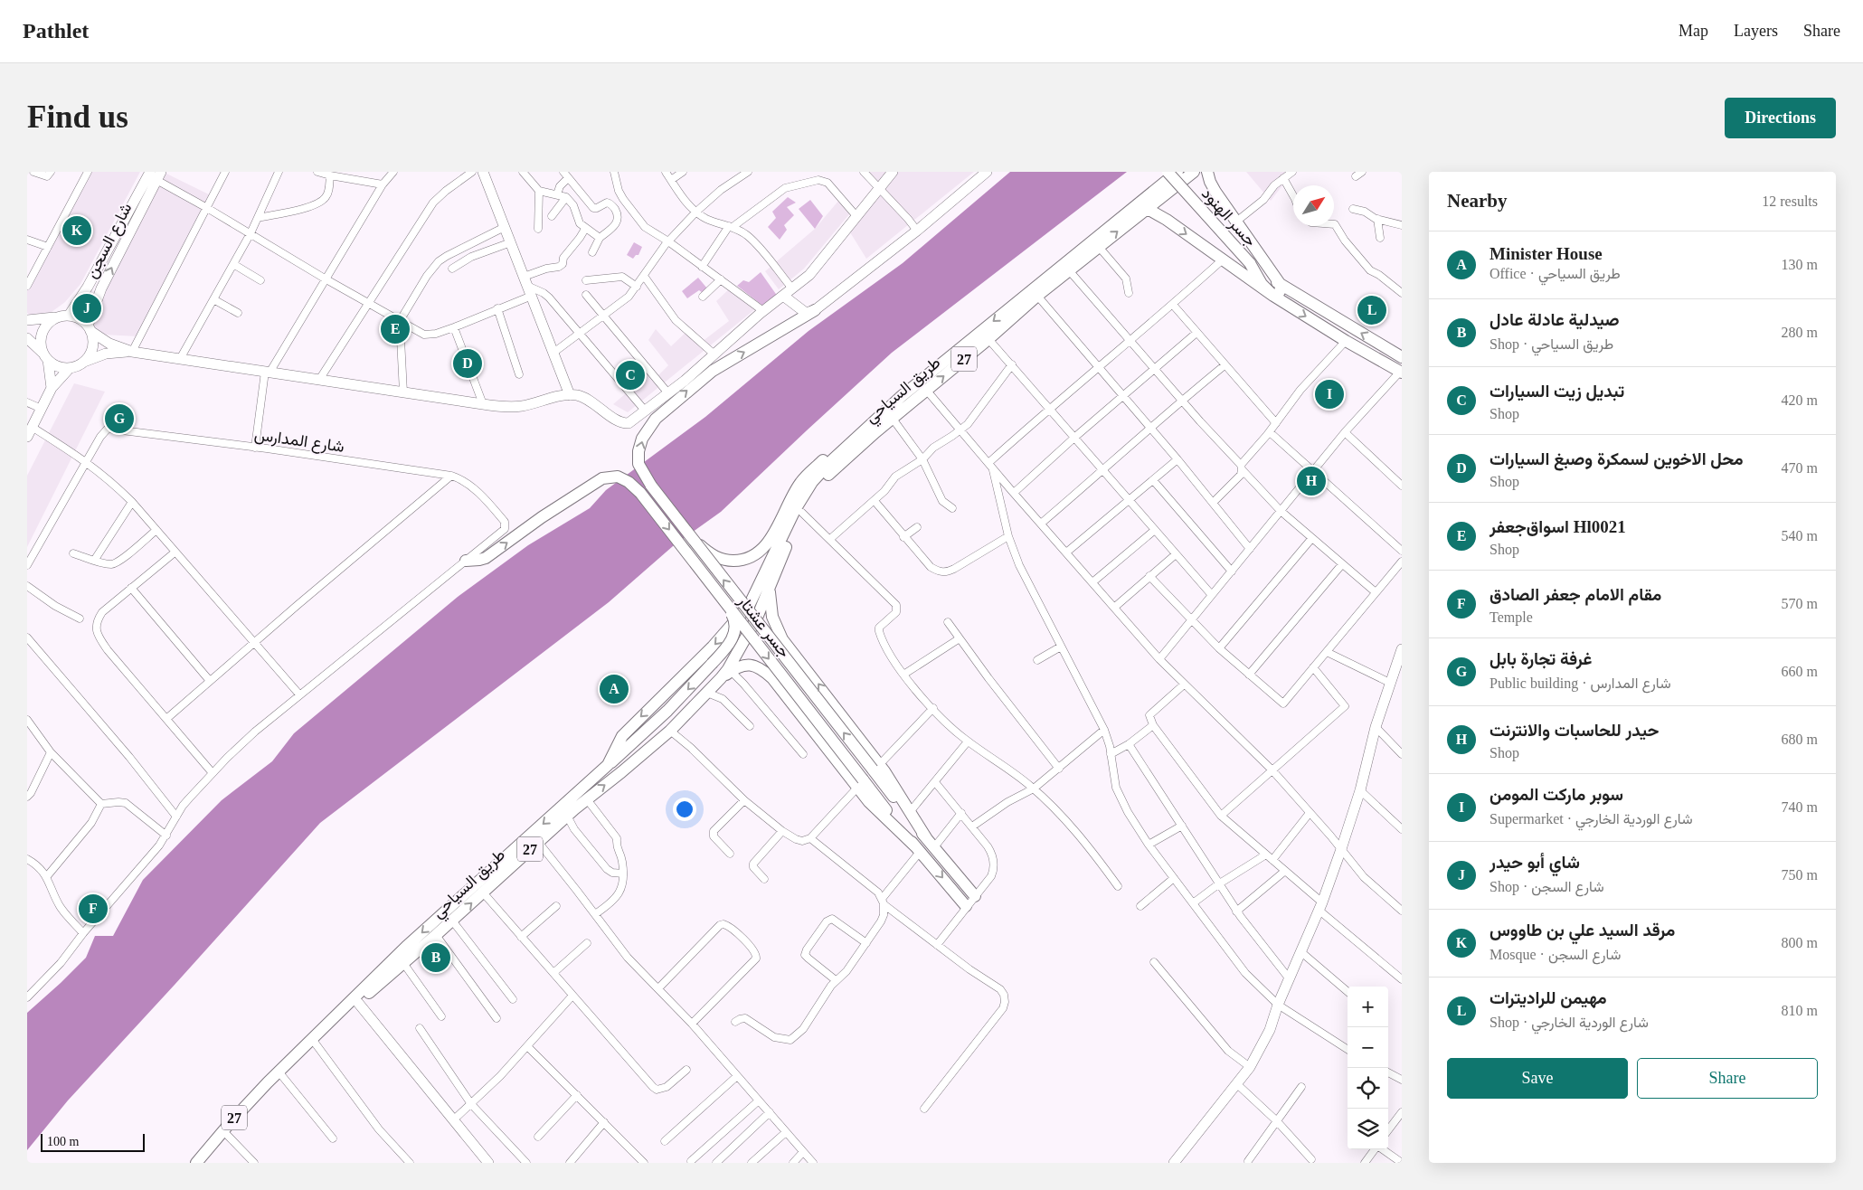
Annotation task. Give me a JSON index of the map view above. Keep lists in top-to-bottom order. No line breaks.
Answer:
{"streets":{"main road":["جسر الهنود","27","طريق السياحي","جسر عشتار"],"street":["شارع السجن","شارع المدارس"]},"crossings":[["شارع المدارس","جسر عشتار"]],"scale_bar":"100 m","north":"top right","page":{"header":"Pathlet","nav":["Map","Layers","Share"],"buttons":["Directions",["Save","Share"]],"title":"Find us","heading":["Nearby","12 results"],"pins":["K","J","L","E","D","C","I","G","H","A","F","B"],"list":[{"mark":"A","name":"Minister House","note":"Office · طريق السياحي","value":"130 m"},{"mark":"B","name":"صيدلية عادلة عادل","note":"Shop · طريق السياحي","value":"280 m"},{"mark":"C","name":"تبديل زيت السيارات","note":"Shop","value":"420 m"},{"mark":"D","name":"محل الاخوين لسمكرة وصبغ السيارات","note":"Shop","value":"470 m"},{"mark":"E","name":"اسواق‌جعفر Hl0021","note":"Shop","value":"540 m"},{"mark":"F","name":"مقام الامام جعفر الصادق","note":"Temple","value":"570 m"},{"mark":"G","name":"غرفة تجارة بابل","note":"Public building · شارع المدارس","value":"660 m"},{"mark":"H","name":"حيدر للحاسبات والانترنت","note":"Shop","value":"680 m"},{"mark":"I","name":"سوبر ماركت المومن","note":"Supermarket · شارع الوردية الخارجي","value":"740 m"},{"mark":"J","name":"شاي أبو حيدر","note":"Shop · شارع السجن","value":"750 m"},{"mark":"K","name":"مرقد السيد علي بن طاووس","note":"Mosque · شارع السجن","value":"800 m"},{"mark":"L","name":"مهيمن للراديترات","note":"Shop · شارع الوردية الخارجي","value":"810 m"}],"map_buttons":["+","−"],"scale":"100 m"}}
